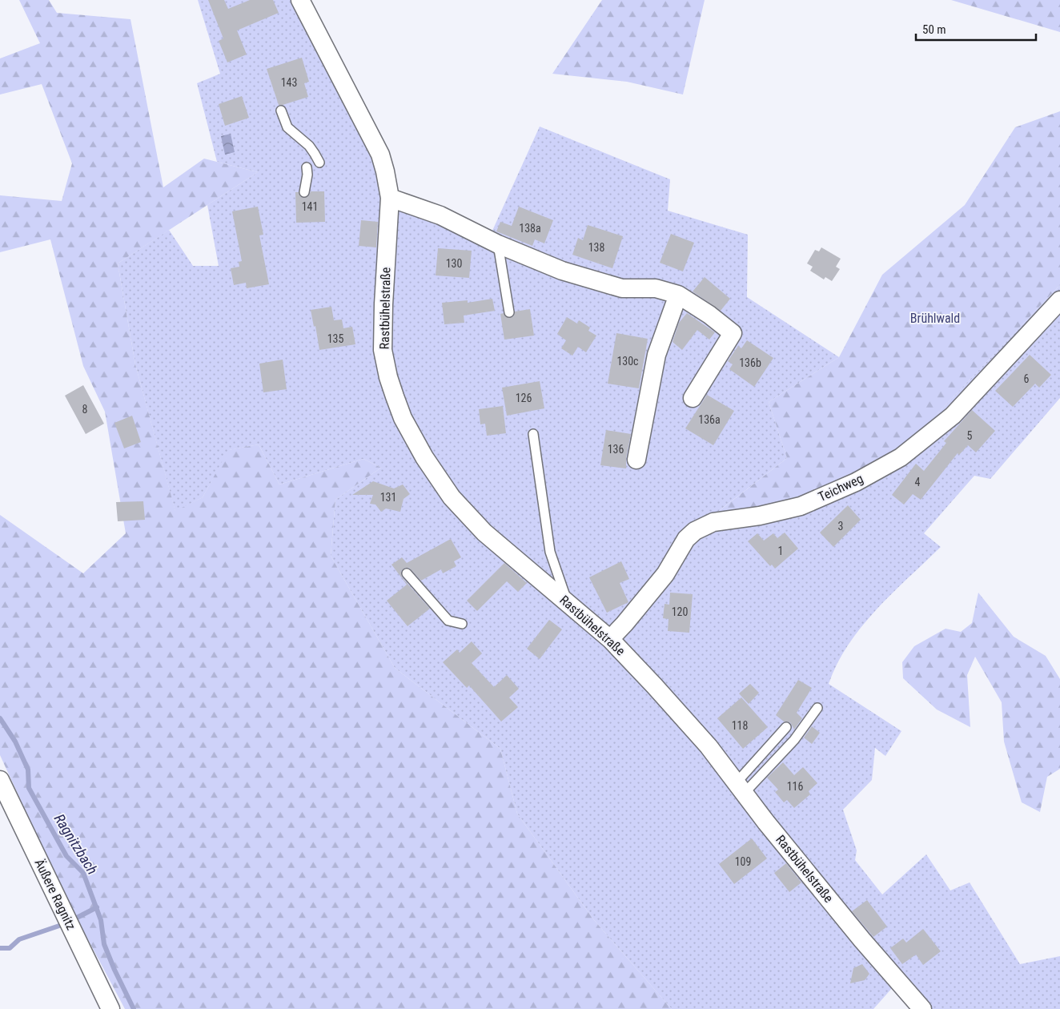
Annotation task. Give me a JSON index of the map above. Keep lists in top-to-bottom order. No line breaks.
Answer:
{"streets":{"street":["Rastbühelstraße","Teichweg","Äußere Ragnitz"]},"crossings":[["Rastbühelstraße","Teichweg"]],"water":["Ragnitzbach"],"parks":["Brühlwald"],"house_numbers":["143","141","138a","138","130","135","130c","136b","6","126","8","136a","5","136","4","131","3","1","120","118","116","109"],"scale_bar":"50 m"}
